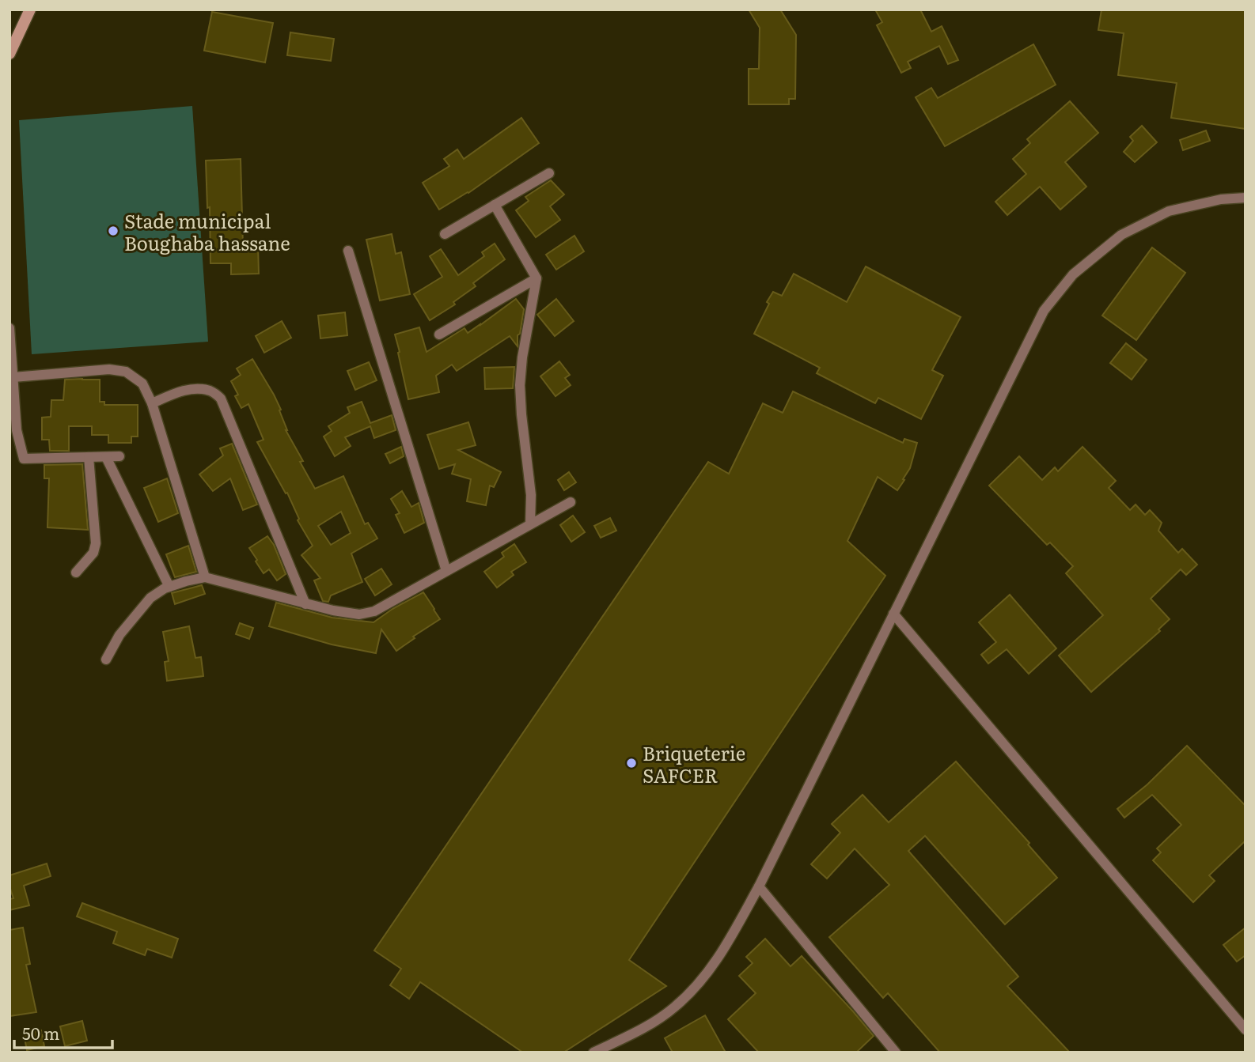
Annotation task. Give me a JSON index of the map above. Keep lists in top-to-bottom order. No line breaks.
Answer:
{"places":["Stade municipal Boughaba hassane","Briqueterie SAFCER"],"scale_bar":"50 m"}
